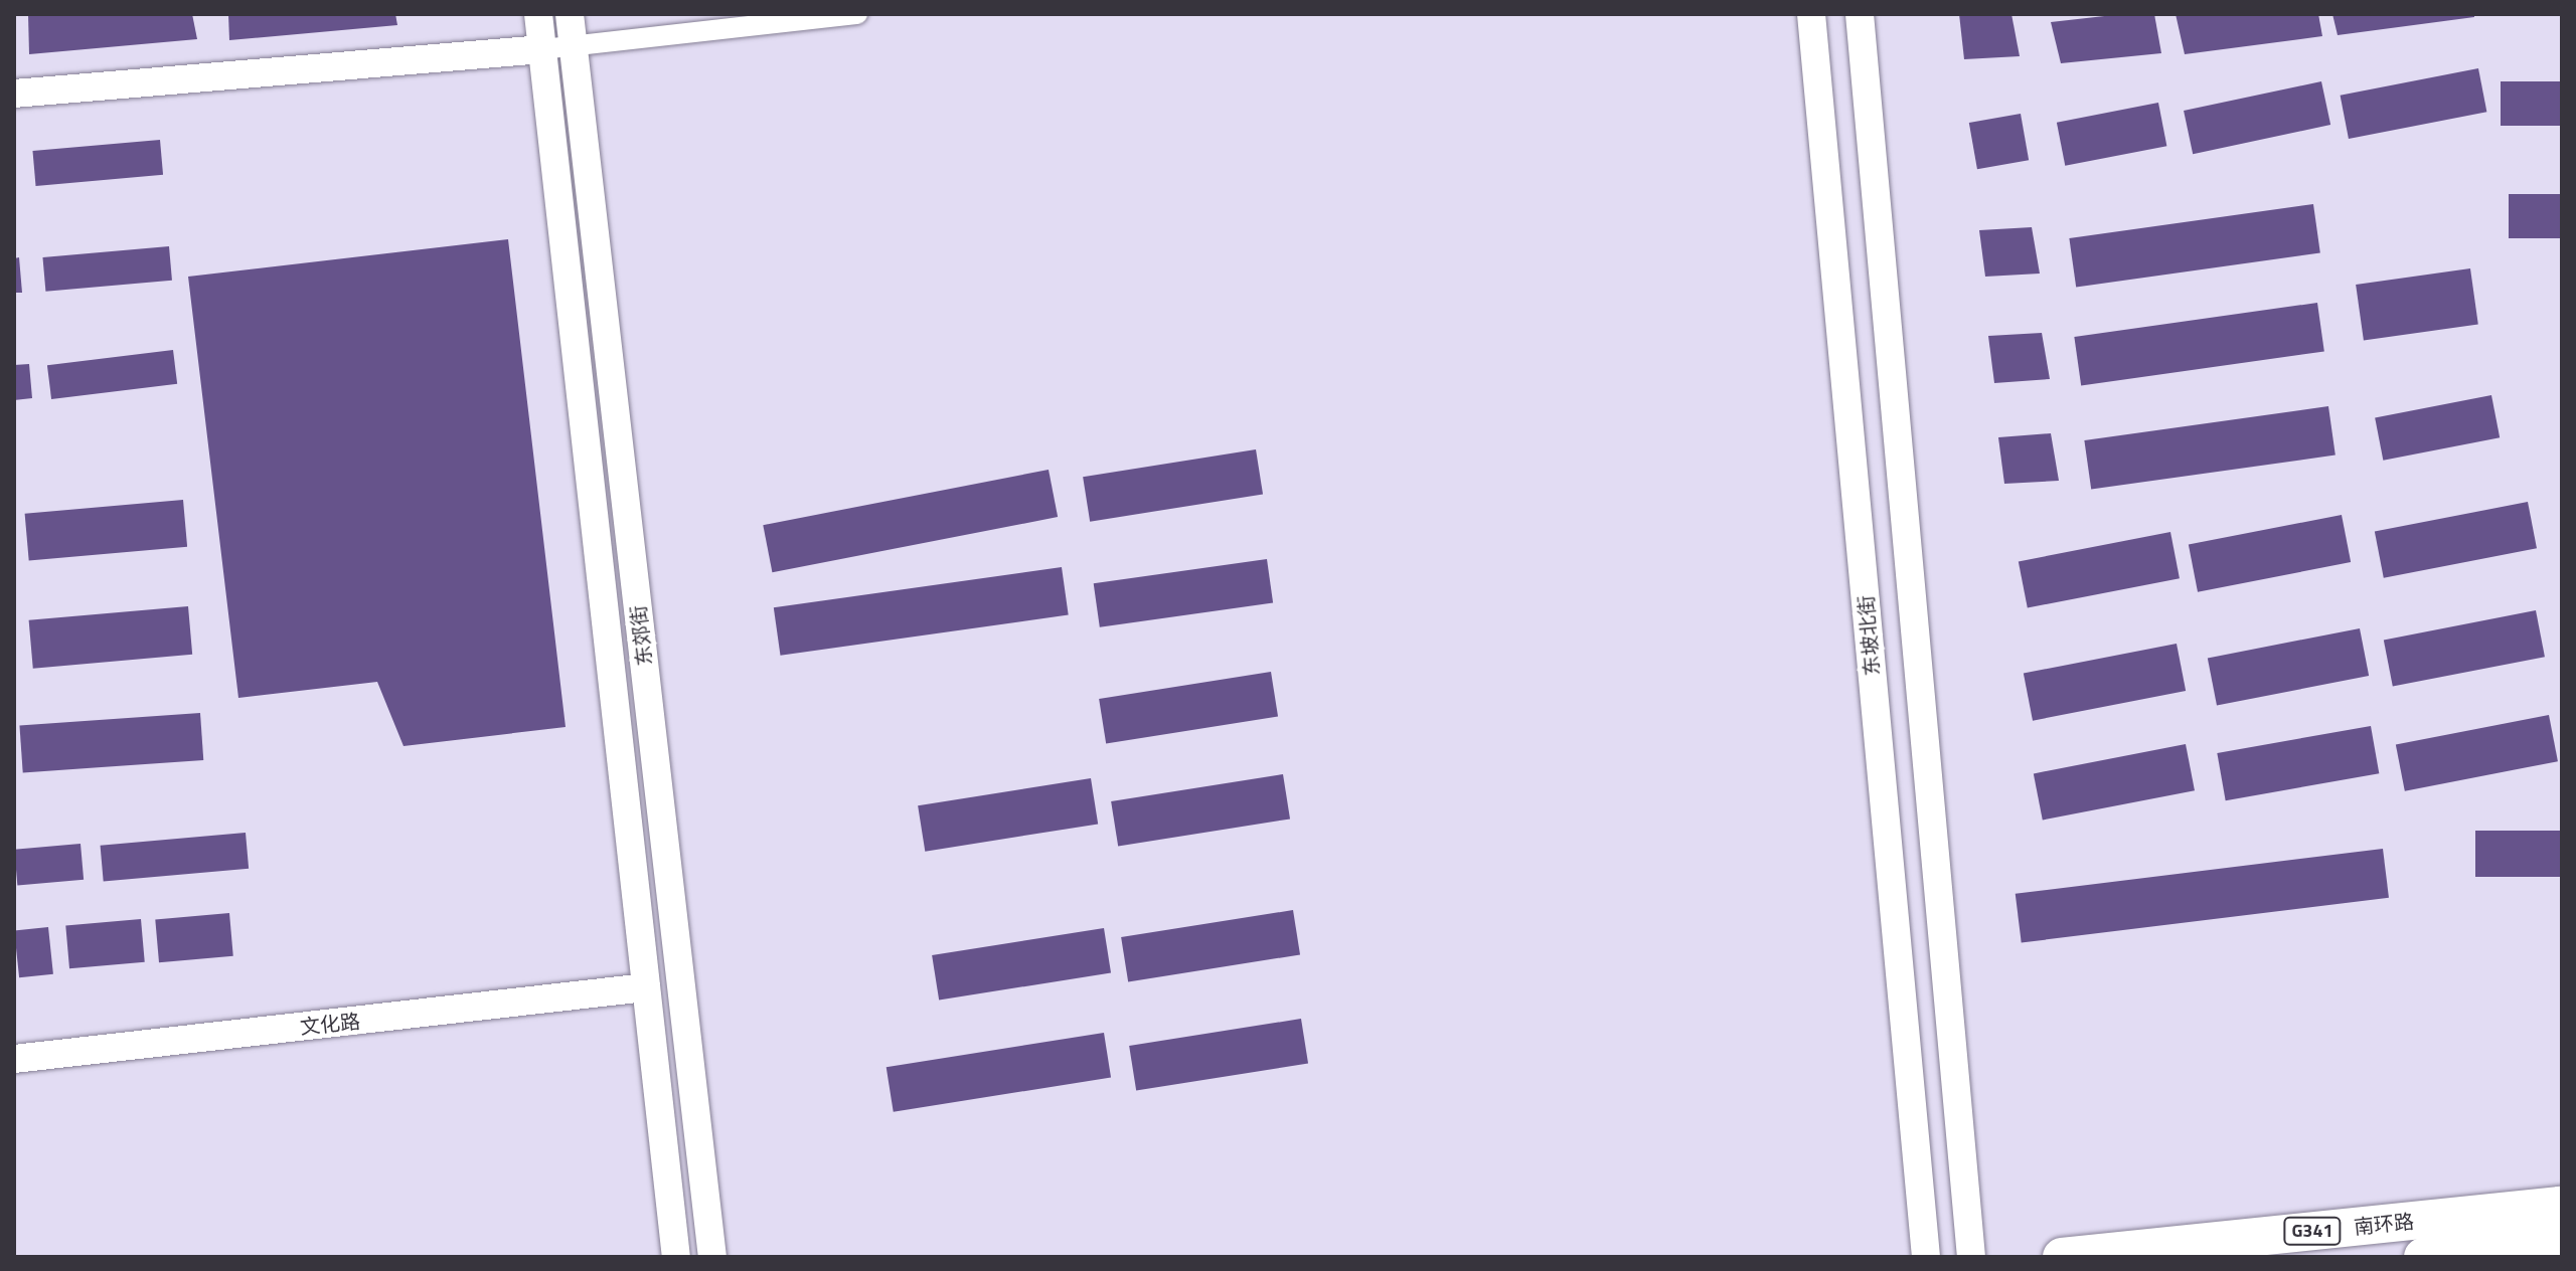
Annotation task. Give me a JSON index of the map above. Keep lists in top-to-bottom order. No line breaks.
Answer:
{"streets":{"highway":["南环路","G341"],"main road":["东郊街","东坡北街","文化路"]},"crossings":[["东郊街","文化路"]]}
